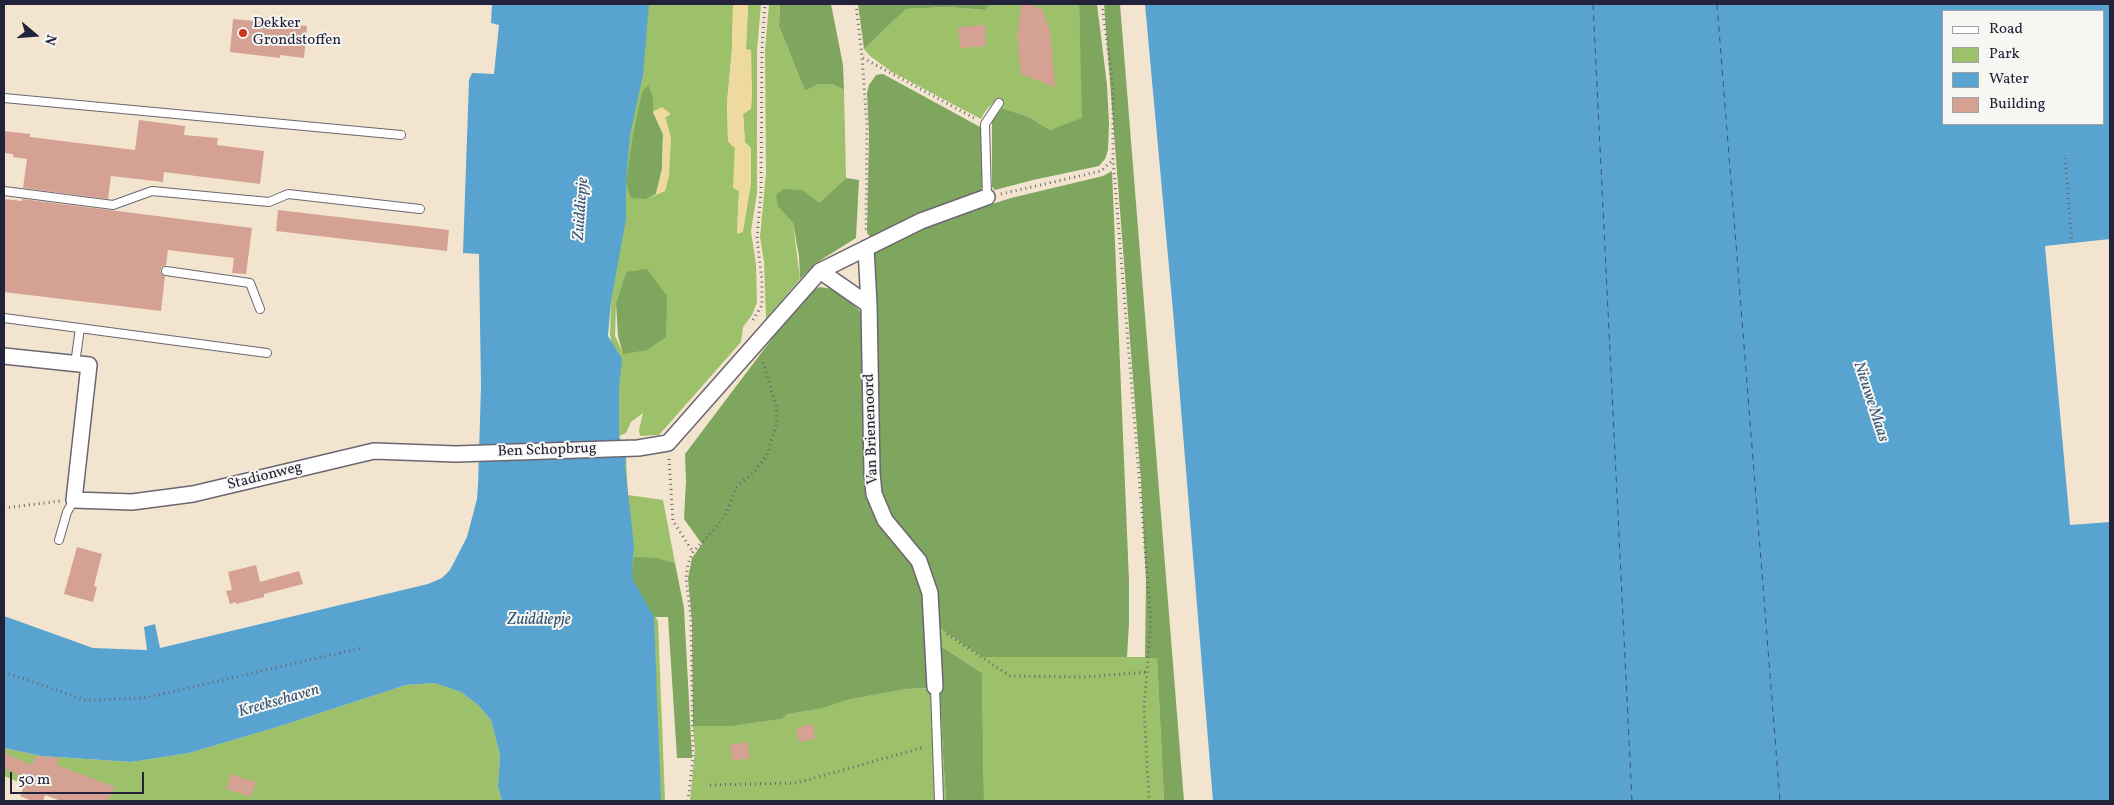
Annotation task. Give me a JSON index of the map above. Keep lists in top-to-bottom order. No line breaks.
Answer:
{"streets":{"street":["Van Brienenoord","Ben Schopbrug","Stadionweg"]},"crossings":[["Ben Schopbrug","Stadionweg"]],"water":["Zuiddiepje","Nieuwe Maas","Kreeksehaven"],"places":["Dekker Grondstoffen"],"legend":["Road","Park","Water","Building"],"scale_bar":"50 m","north":"right"}
